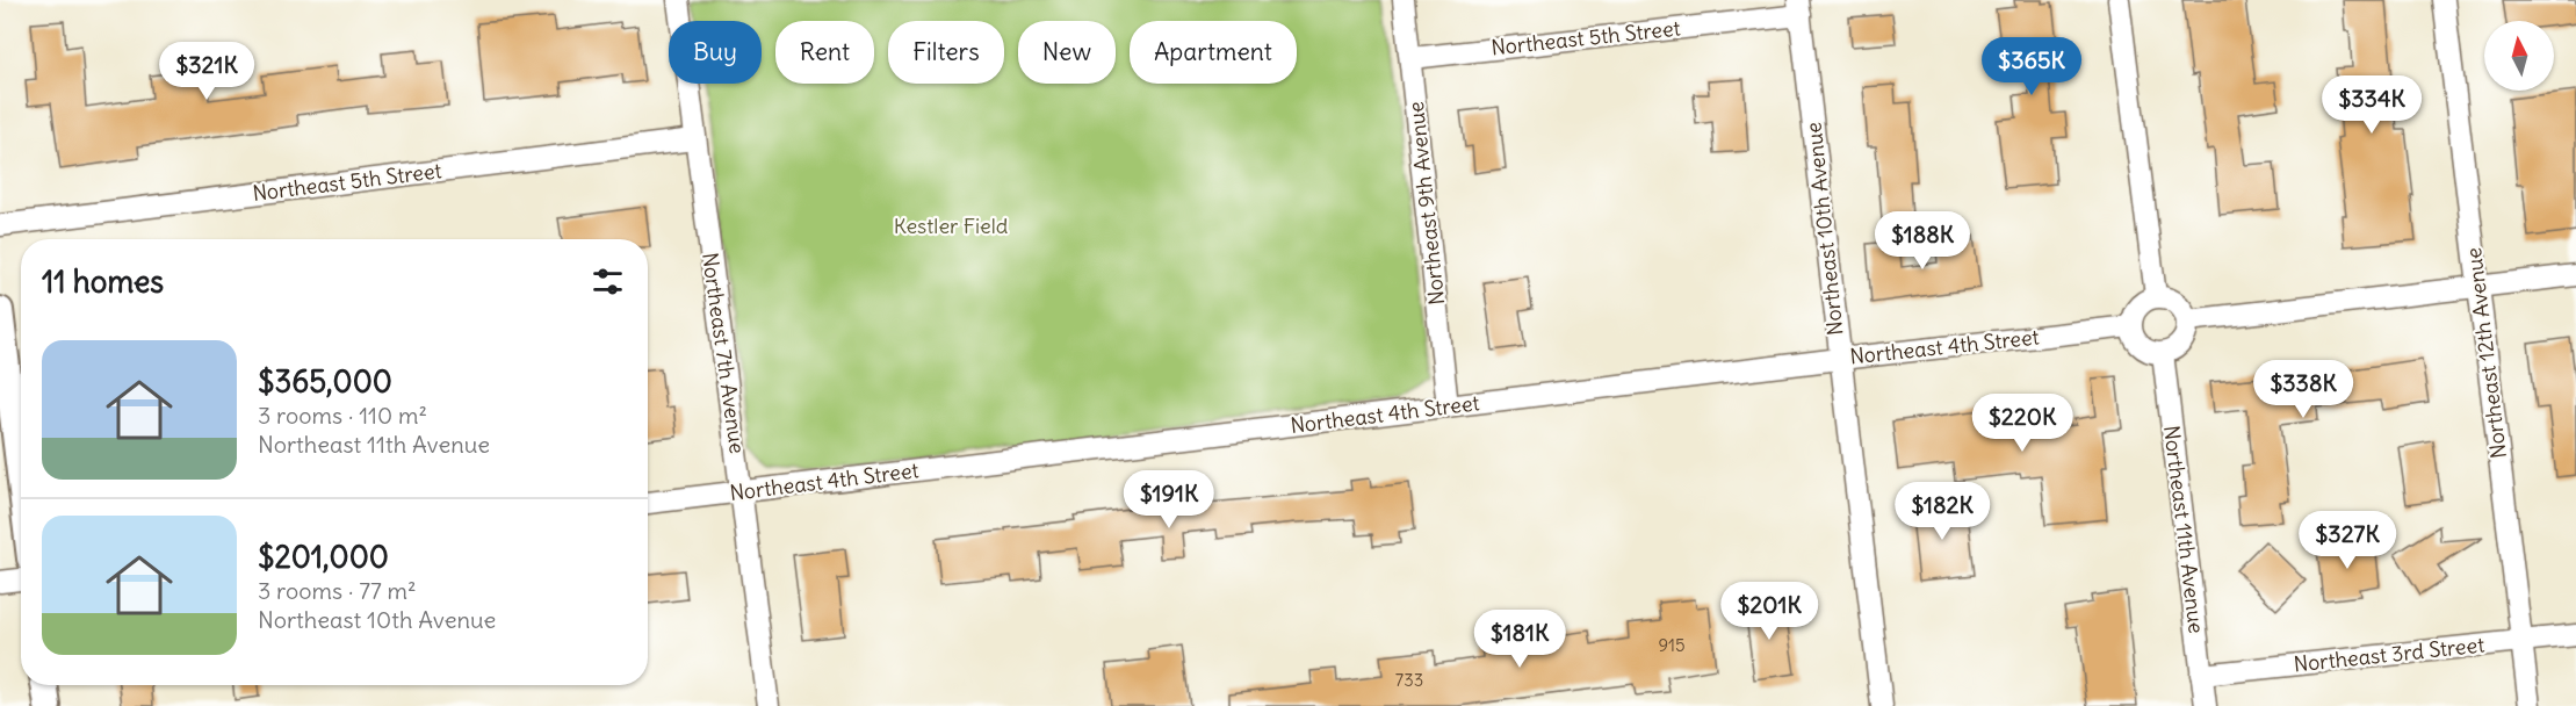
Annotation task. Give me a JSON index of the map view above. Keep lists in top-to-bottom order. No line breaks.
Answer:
{"streets":{"street":["Northeast 5th Street","Northeast 9th Avenue","Northeast 10th Avenue","Northeast 4th Street","Northeast 7th Avenue","Northeast 12th Avenue","Northeast 11th Avenue","Northeast 3rd Street"]},"crossings":[["Northeast 5th Street","Northeast 9th Avenue"],["Northeast 5th Street","Northeast 10th Avenue"],["Northeast 5th Street","Northeast 7th Avenue"],["Northeast 9th Avenue","Northeast 4th Street"],["Northeast 10th Avenue","Northeast 4th Street"],["Northeast 4th Street","Northeast 7th Avenue"],["Northeast 4th Street","Northeast 11th Avenue"],["Northeast 12th Avenue","Northeast 3rd Street"],["Northeast 11th Avenue","Northeast 3rd Street"]],"parks":["Kestler Field"],"house_numbers":["915","733"],"north":"top","page":{"chip":["Buy","Rent","Filters","New","Apartment"],"price":["$365K","$321K","$334K","$188K","$338K","$220K","$191K","$182K","$327K","$201K","$181K"],"heading":"11 homes","list":[{"name":"$365,000","note":"3 rooms · 110 m² · Northeast 11th Avenue"},{"name":"$201,000","note":"3 rooms · 77 m² · Northeast 10th Avenue"}]}}
